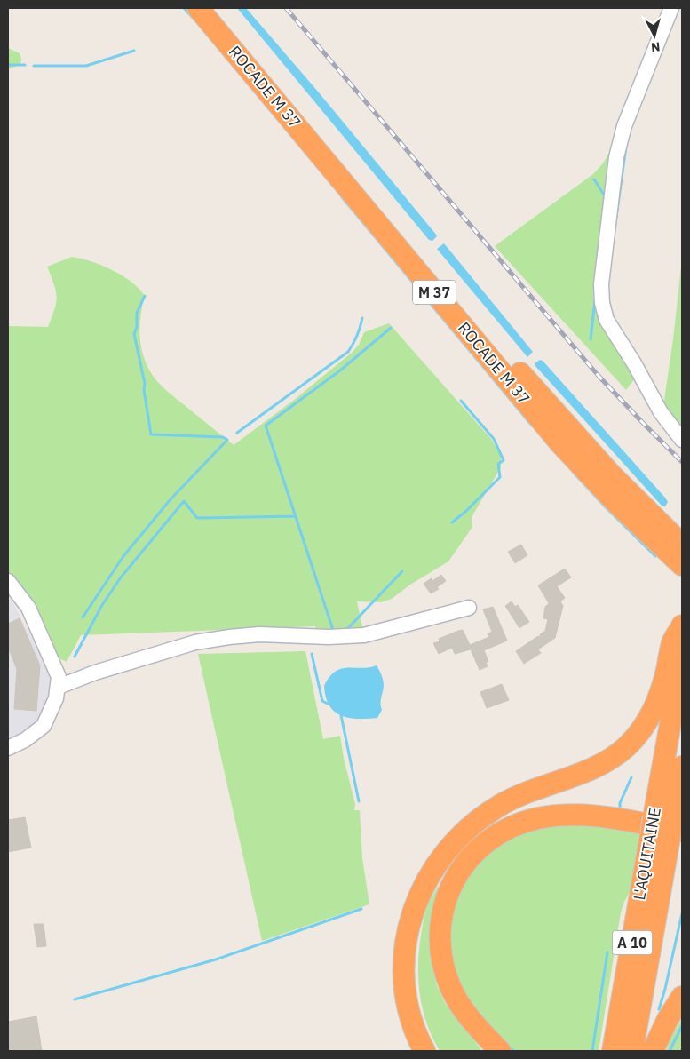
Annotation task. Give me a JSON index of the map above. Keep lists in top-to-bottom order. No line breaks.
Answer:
{"streets":{"highway":["ROCADE M 37","M 37","L'AQUITAINE","A 10"]},"north":"bottom"}
